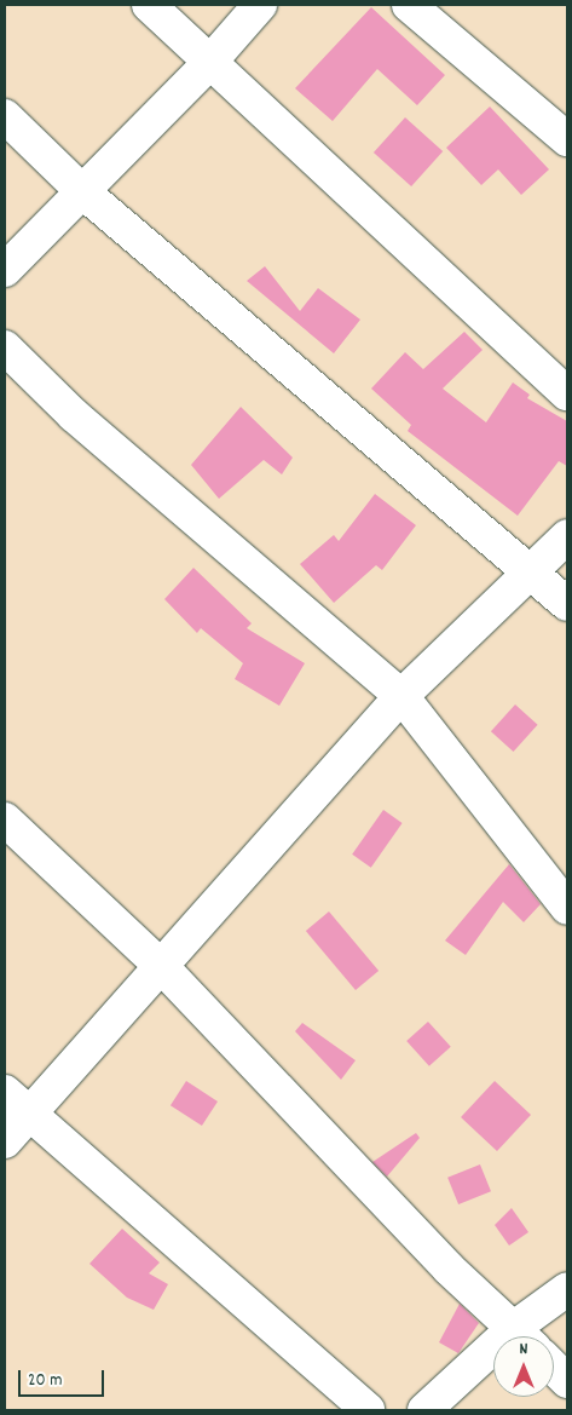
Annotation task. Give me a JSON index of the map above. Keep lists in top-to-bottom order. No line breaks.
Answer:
{"scale_bar":"20 m","north":"top"}
